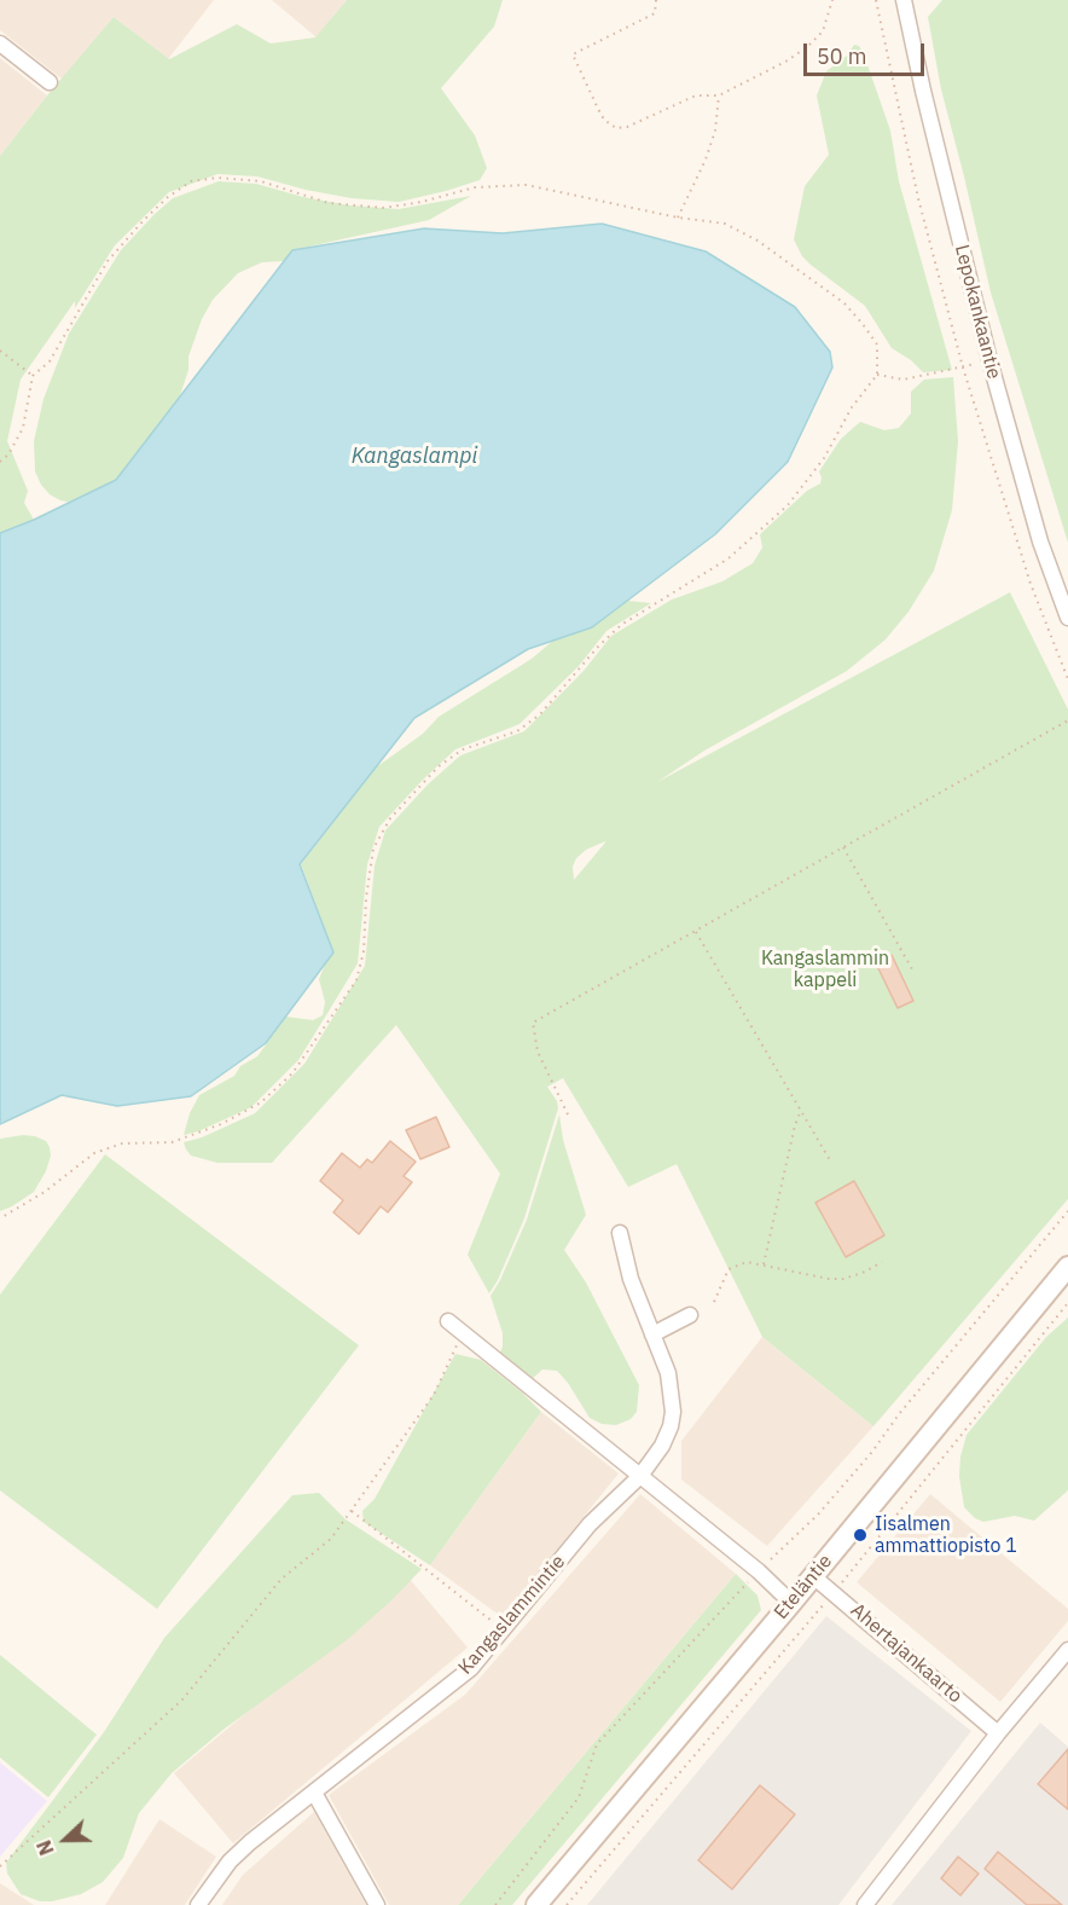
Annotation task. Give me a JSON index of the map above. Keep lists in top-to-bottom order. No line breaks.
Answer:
{"streets":{"street":["Lepokankaantie","Eteläntie","Kangaslammintie","Ahertajankaarto"]},"crossings":[["Eteläntie","Ahertajankaarto"]],"water":["Kangaslampi"],"parks":["Kangaslammin kappeli"],"places":["Iisalmen ammattiopisto 1"],"scale_bar":"50 m","north":"left"}
